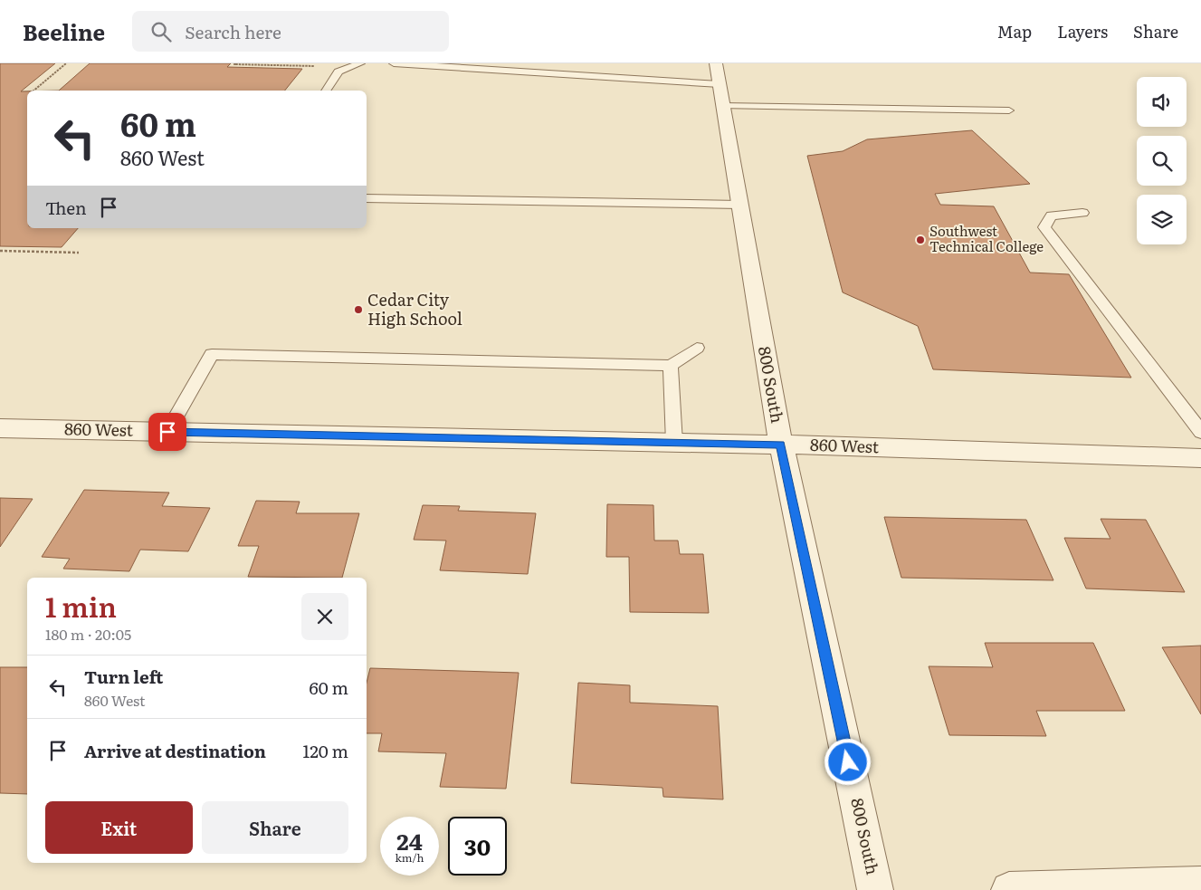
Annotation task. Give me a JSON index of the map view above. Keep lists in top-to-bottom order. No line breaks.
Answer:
{"streets":{"street":["800 South","860 West"]},"crossings":[["800 South","860 West"]],"places":["Southwest Technical College","Cedar City High School"],"page":{"header":"Beeline","search":"Search here","nav":["Map","Layers","Share"],"turn":["60 m","860 West"],"then":"Then","heading":["1 min","180 m · 20:05"],"list":[{"name":"Turn left","note":"860 West","value":"60 m"},{"name":"Arrive at destination","value":"120 m"}],"buttons":["Exit","Share"],"speed":"24 km/h","limit":"30"}}
